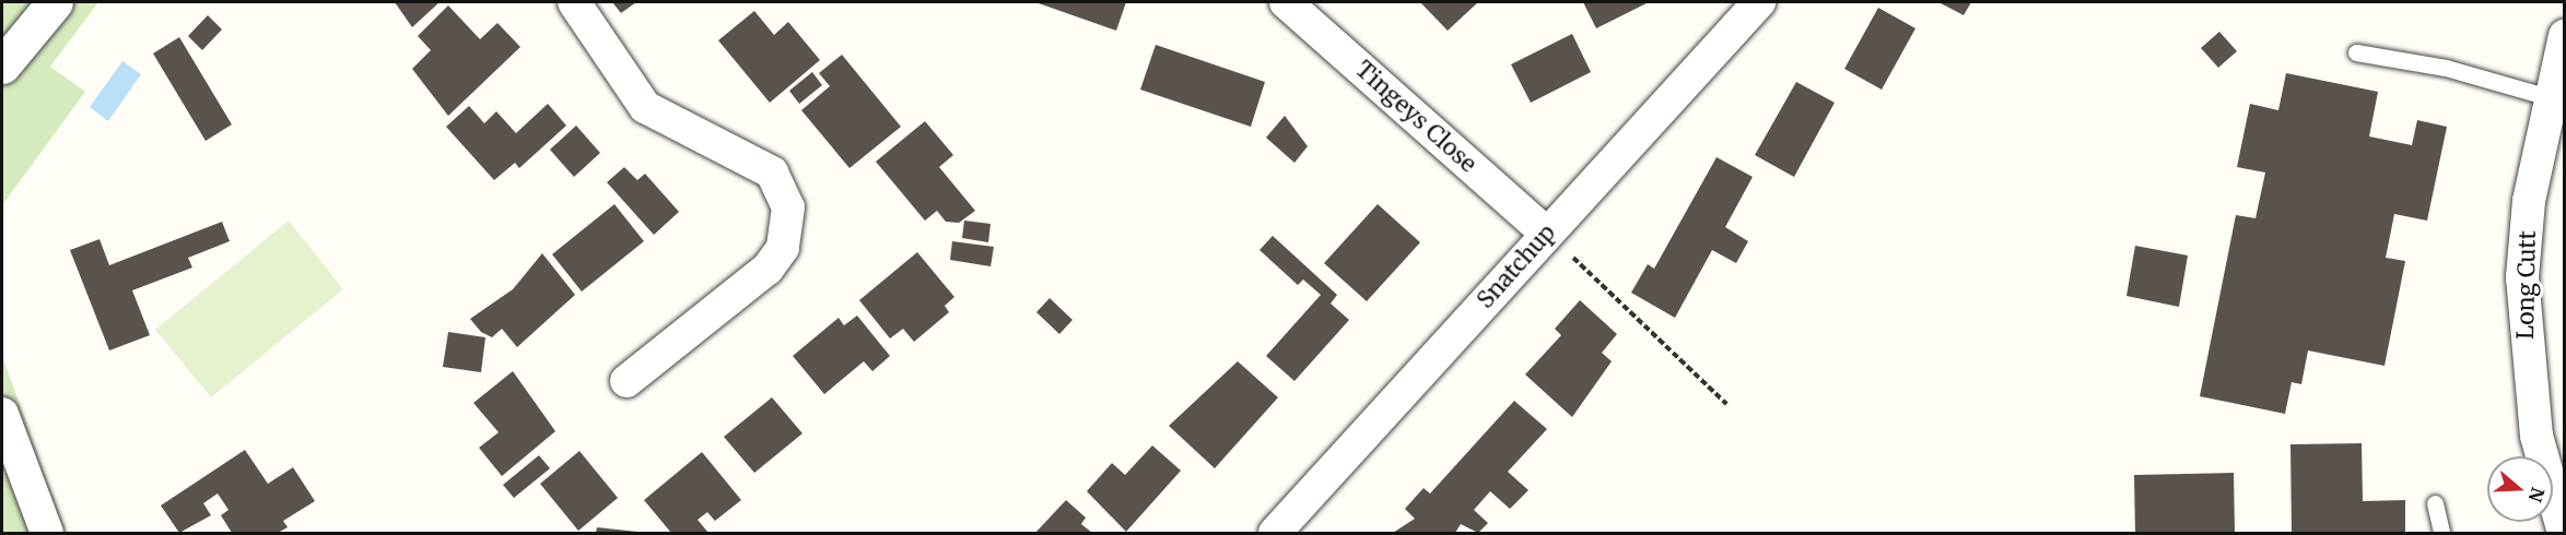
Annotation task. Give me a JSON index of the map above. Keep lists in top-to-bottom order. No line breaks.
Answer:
{"streets":{"street":["Tingeys Close","Snatchup","Long Cutt"]},"crossings":[["Tingeys Close","Snatchup"]],"north":"right"}
